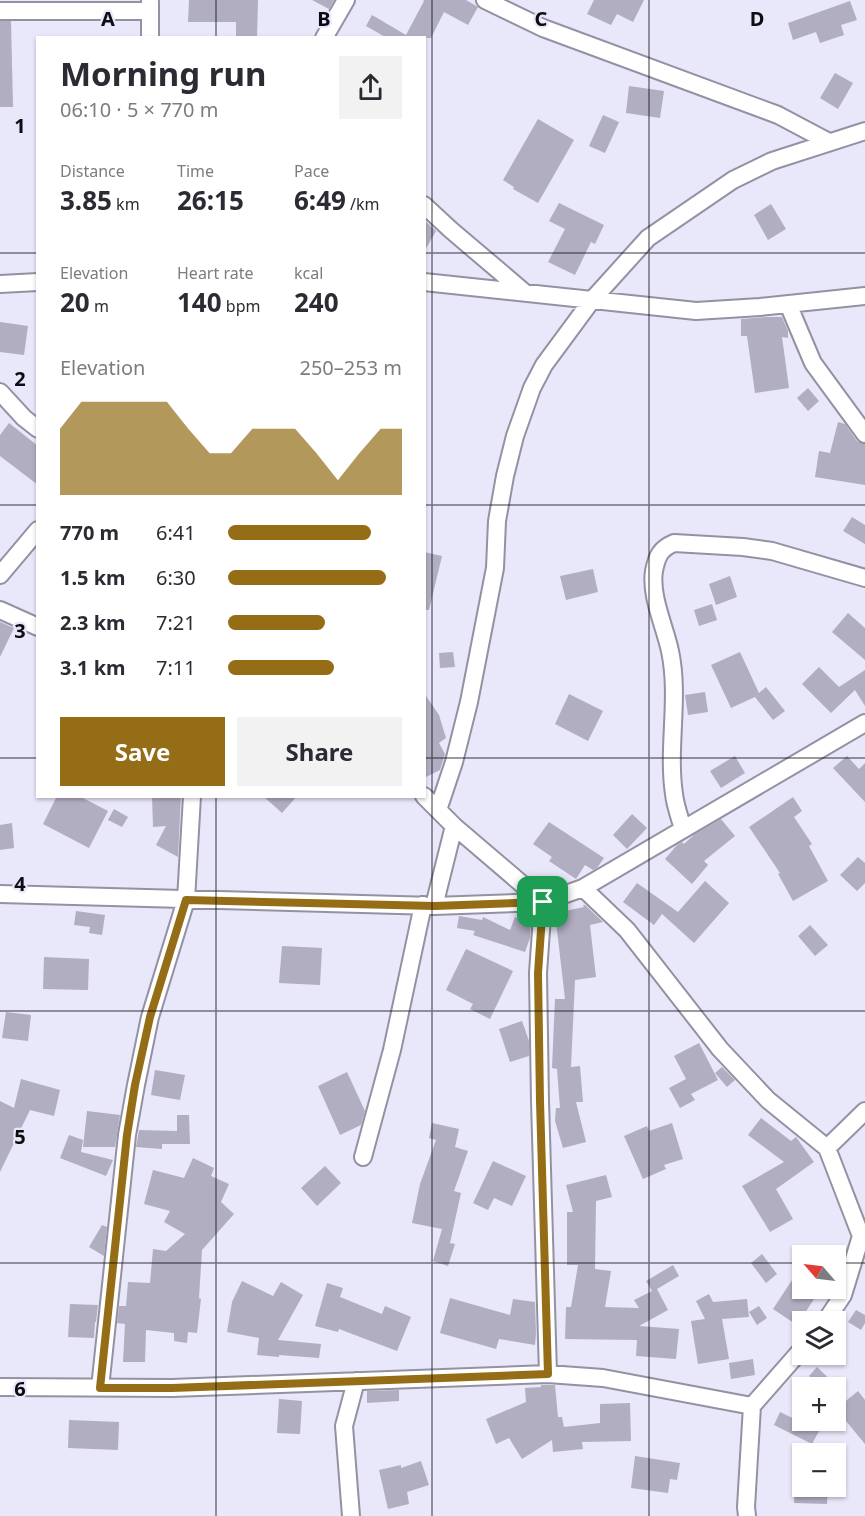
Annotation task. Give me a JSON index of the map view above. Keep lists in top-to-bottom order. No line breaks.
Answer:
{"north":"top left","page":{"heading":["Morning run","06:10 · 5 × 770 m"],"stats":[["Distance","3.85 km"],["Time","26:15"],["Pace","6:49 /km"],["Elevation","20 m"],["Heart rate","140 bpm"],["kcal","240"]],"chart":["Elevation","250–253 m"],"list":[{"name":"770 m","note":"6:41"},{"name":"1.5 km","note":"6:30"},{"name":"2.3 km","note":"7:21"},{"name":"3.1 km","note":"7:11"}],"buttons":["Save","Share"],"map_buttons":["+","−"]},"grid":{"columns":["A","B","C","D"],"rows":["1","2","3","4","5","6"]}}
